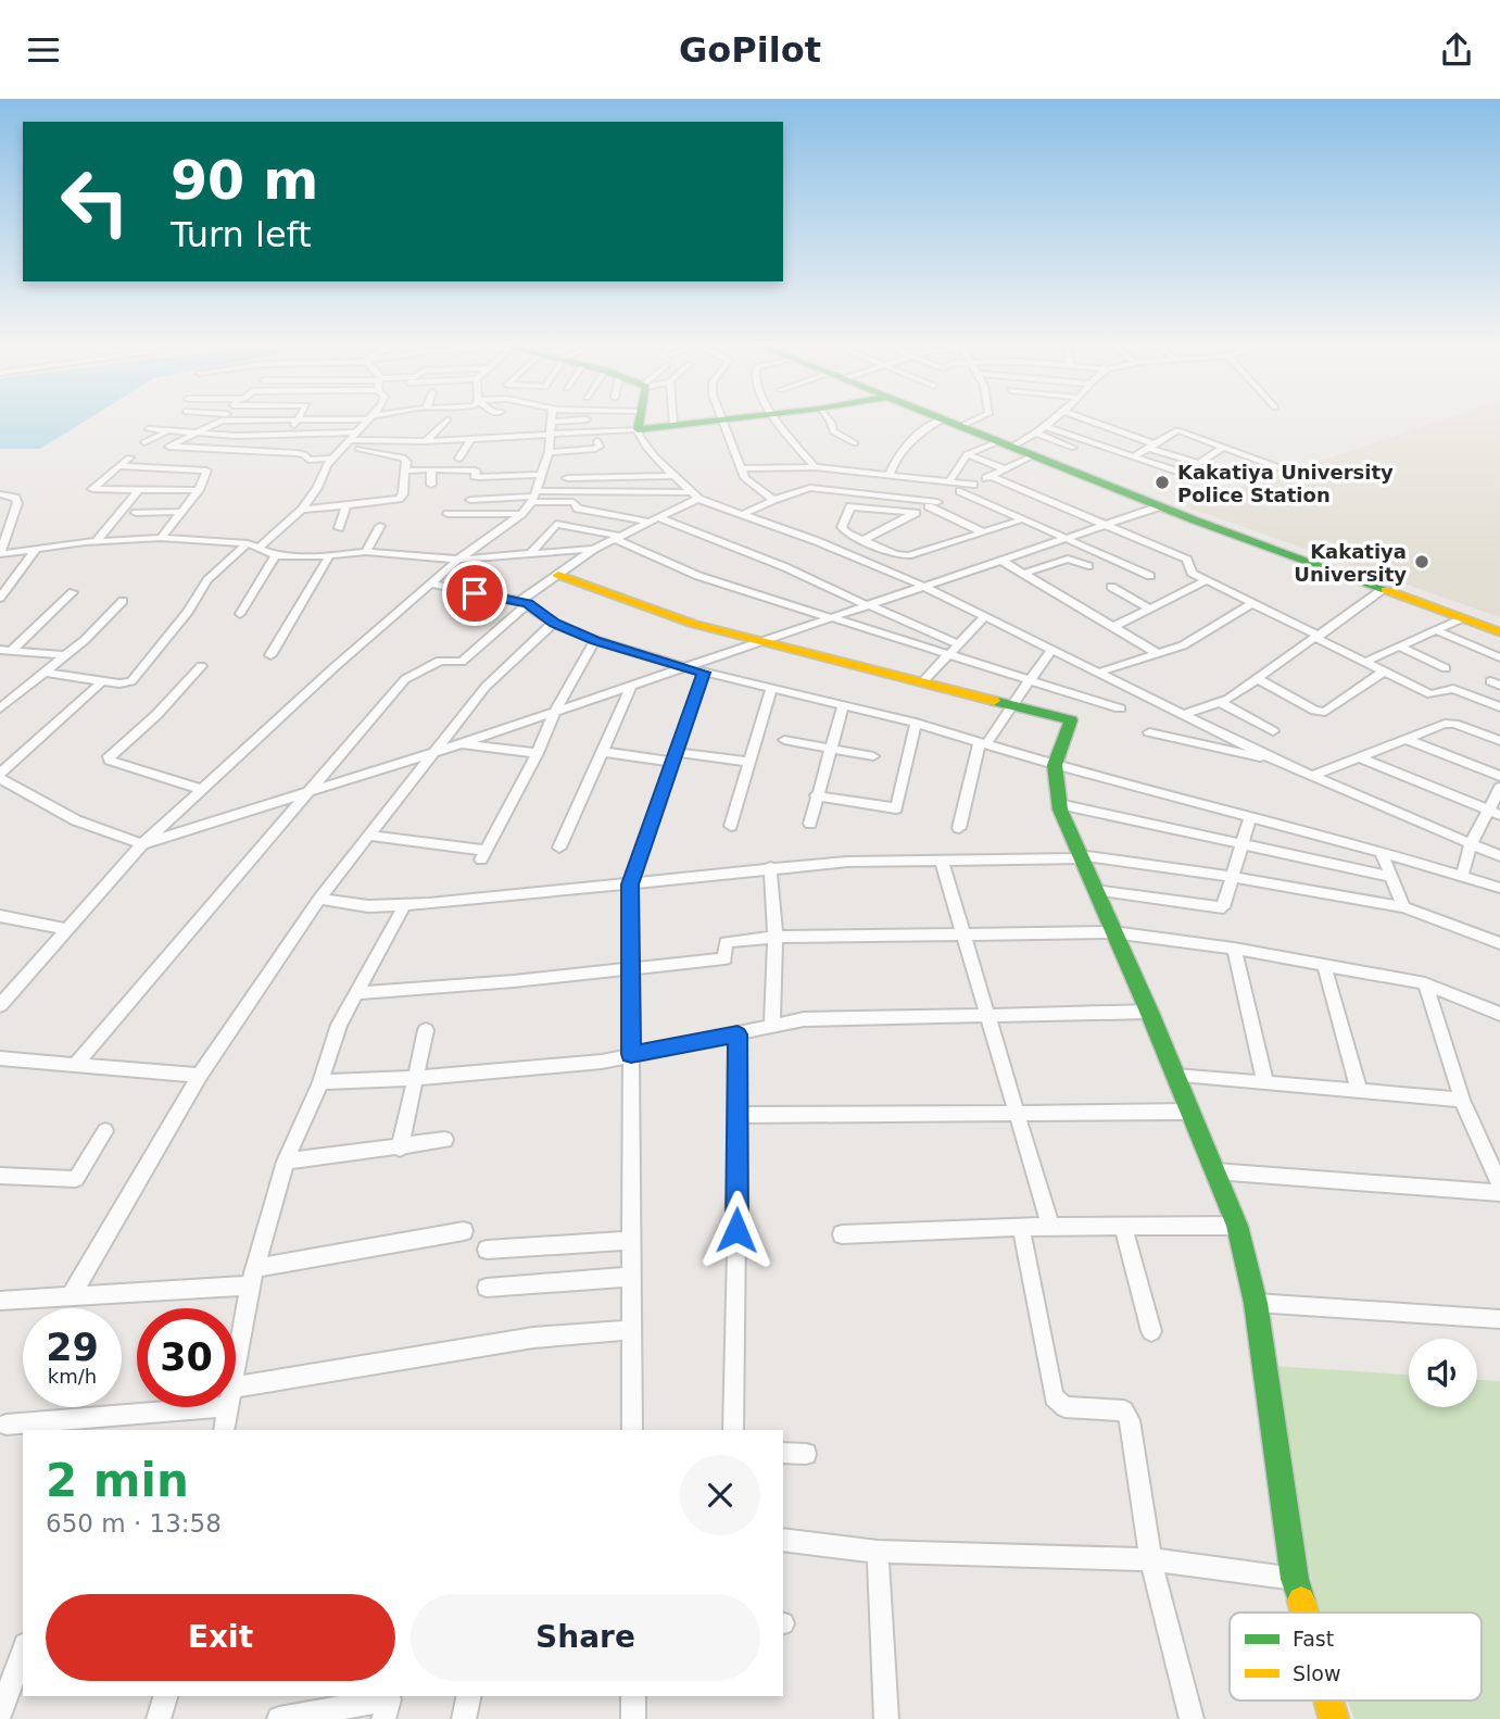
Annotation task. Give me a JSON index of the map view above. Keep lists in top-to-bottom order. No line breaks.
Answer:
{"places":["Kakatiya University Police Station","Kakatiya University"],"legend":["Fast","Slow"],"page":{"header":"GoPilot","turn":["90 m","Turn left"],"speed":"29 km/h","limit":"30","heading":["2 min","650 m · 13:58"],"buttons":["Exit","Share"]}}
